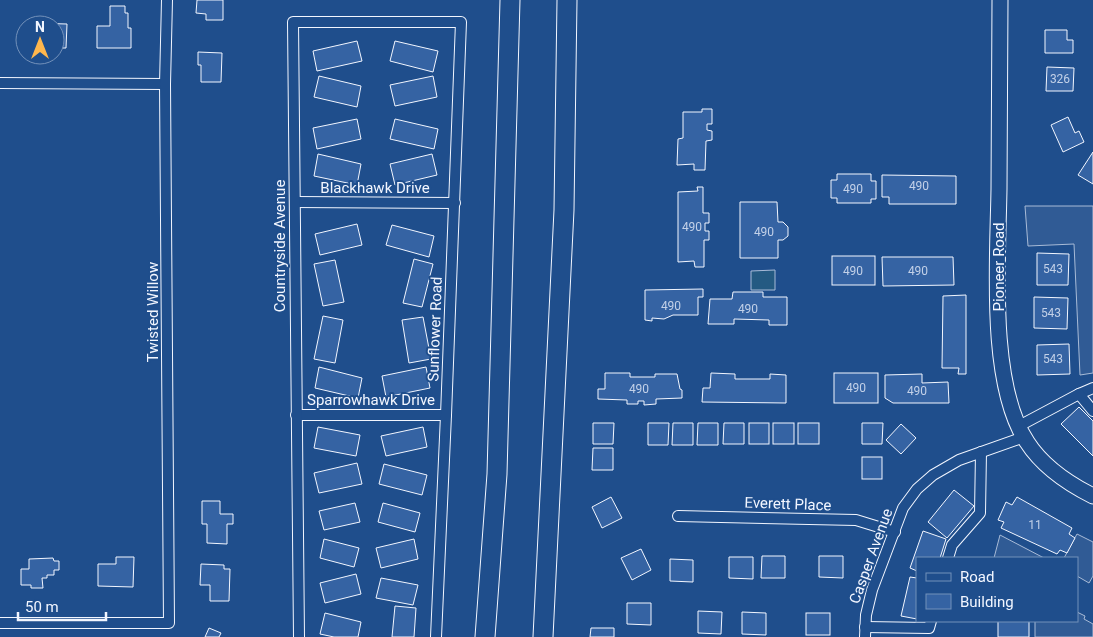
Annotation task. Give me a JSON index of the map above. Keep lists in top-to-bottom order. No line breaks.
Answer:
{"streets":{"street":["Blackhawk Drive","Countryside Avenue","Pioneer Road","Twisted Willow","Sunflower Road","Sparrowhawk Drive","Everett Place","Casper Avenue"]},"crossings":[["Blackhawk Drive","Countryside Avenue"],["Blackhawk Drive","Sunflower Road"],["Countryside Avenue","Sunflower Road"],["Countryside Avenue","Sparrowhawk Drive"],["Pioneer Road","Casper Avenue"],["Sunflower Road","Sparrowhawk Drive"],["Everett Place","Casper Avenue"]],"house_numbers":["326","490","490","490","490","543","490","490","490","490","543","543","490","490","490","11"],"legend":["Road","Building"],"scale_bar":"50 m","north":"top"}
